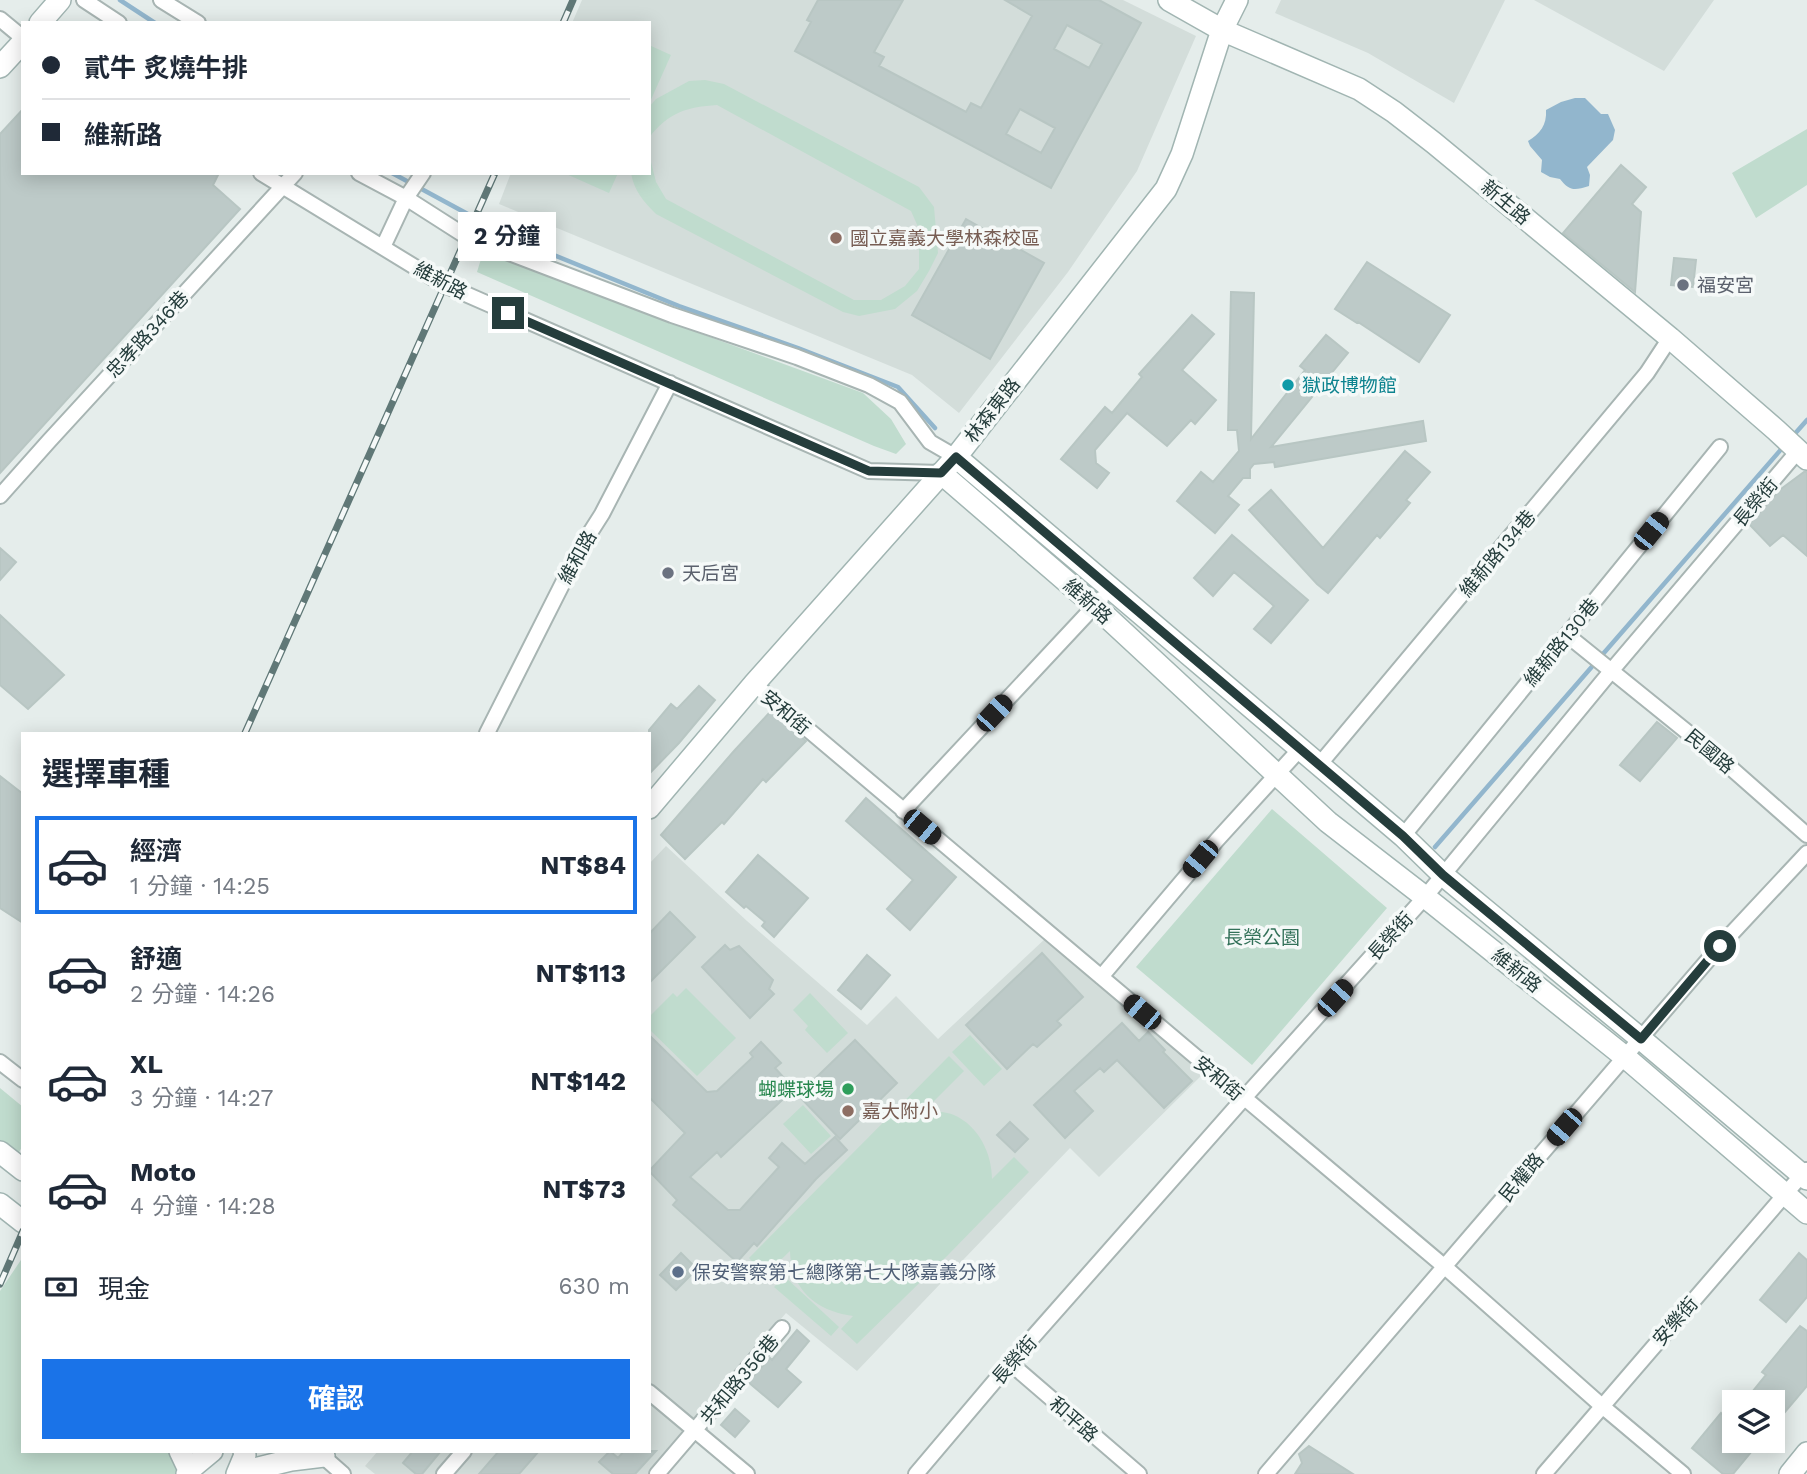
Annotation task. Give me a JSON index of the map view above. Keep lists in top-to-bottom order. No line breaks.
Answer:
{"streets":{"street":["新生路","維新路","忠孝路346巷","林森東路","長榮街","維新路134巷","維和路","維新路130巷","安和街","民國路","民權路","安樂街","共和路356巷","和平路"]},"crossings":[["新生路","林森東路"],["新生路","長榮街"],["新生路","維新路134巷"],["維新路","忠孝路346巷"],["維新路","林森東路"],["維新路","長榮街"],["維新路","維新路134巷"],["維新路","維和路"],["維新路","維新路130巷"],["維新路","民權路"],["維新路","安樂街"],["林森東路","安和街"],["長榮街","安和街"],["長榮街","民國路"],["長榮街","和平路"],["維新路130巷","民國路"],["安和街","民權路"],["安和街","安樂街"]],"parks":["長榮公園"],"places":["國立嘉義大學林森校區","福安宮","獄政博物館","天后宮","蝴蝶球場","嘉大附小","保安警察第七總隊第七大隊嘉義分隊"],"page":{"banner":["貳牛 炙燒牛排","維新路"],"bubble":"2 分鐘","heading":"選擇車種","list":[{"name":"經濟","note":"1 分鐘 · 14:25","value":"NT$84"},{"name":"舒適","note":"2 分鐘 · 14:26","value":"NT$113"},{"name":"XL","note":"3 分鐘 · 14:27","value":"NT$142"},{"name":"Moto","note":"4 分鐘 · 14:28","value":"NT$73"}],"pay":["現金","630 m"],"buttons":"確認"}}
